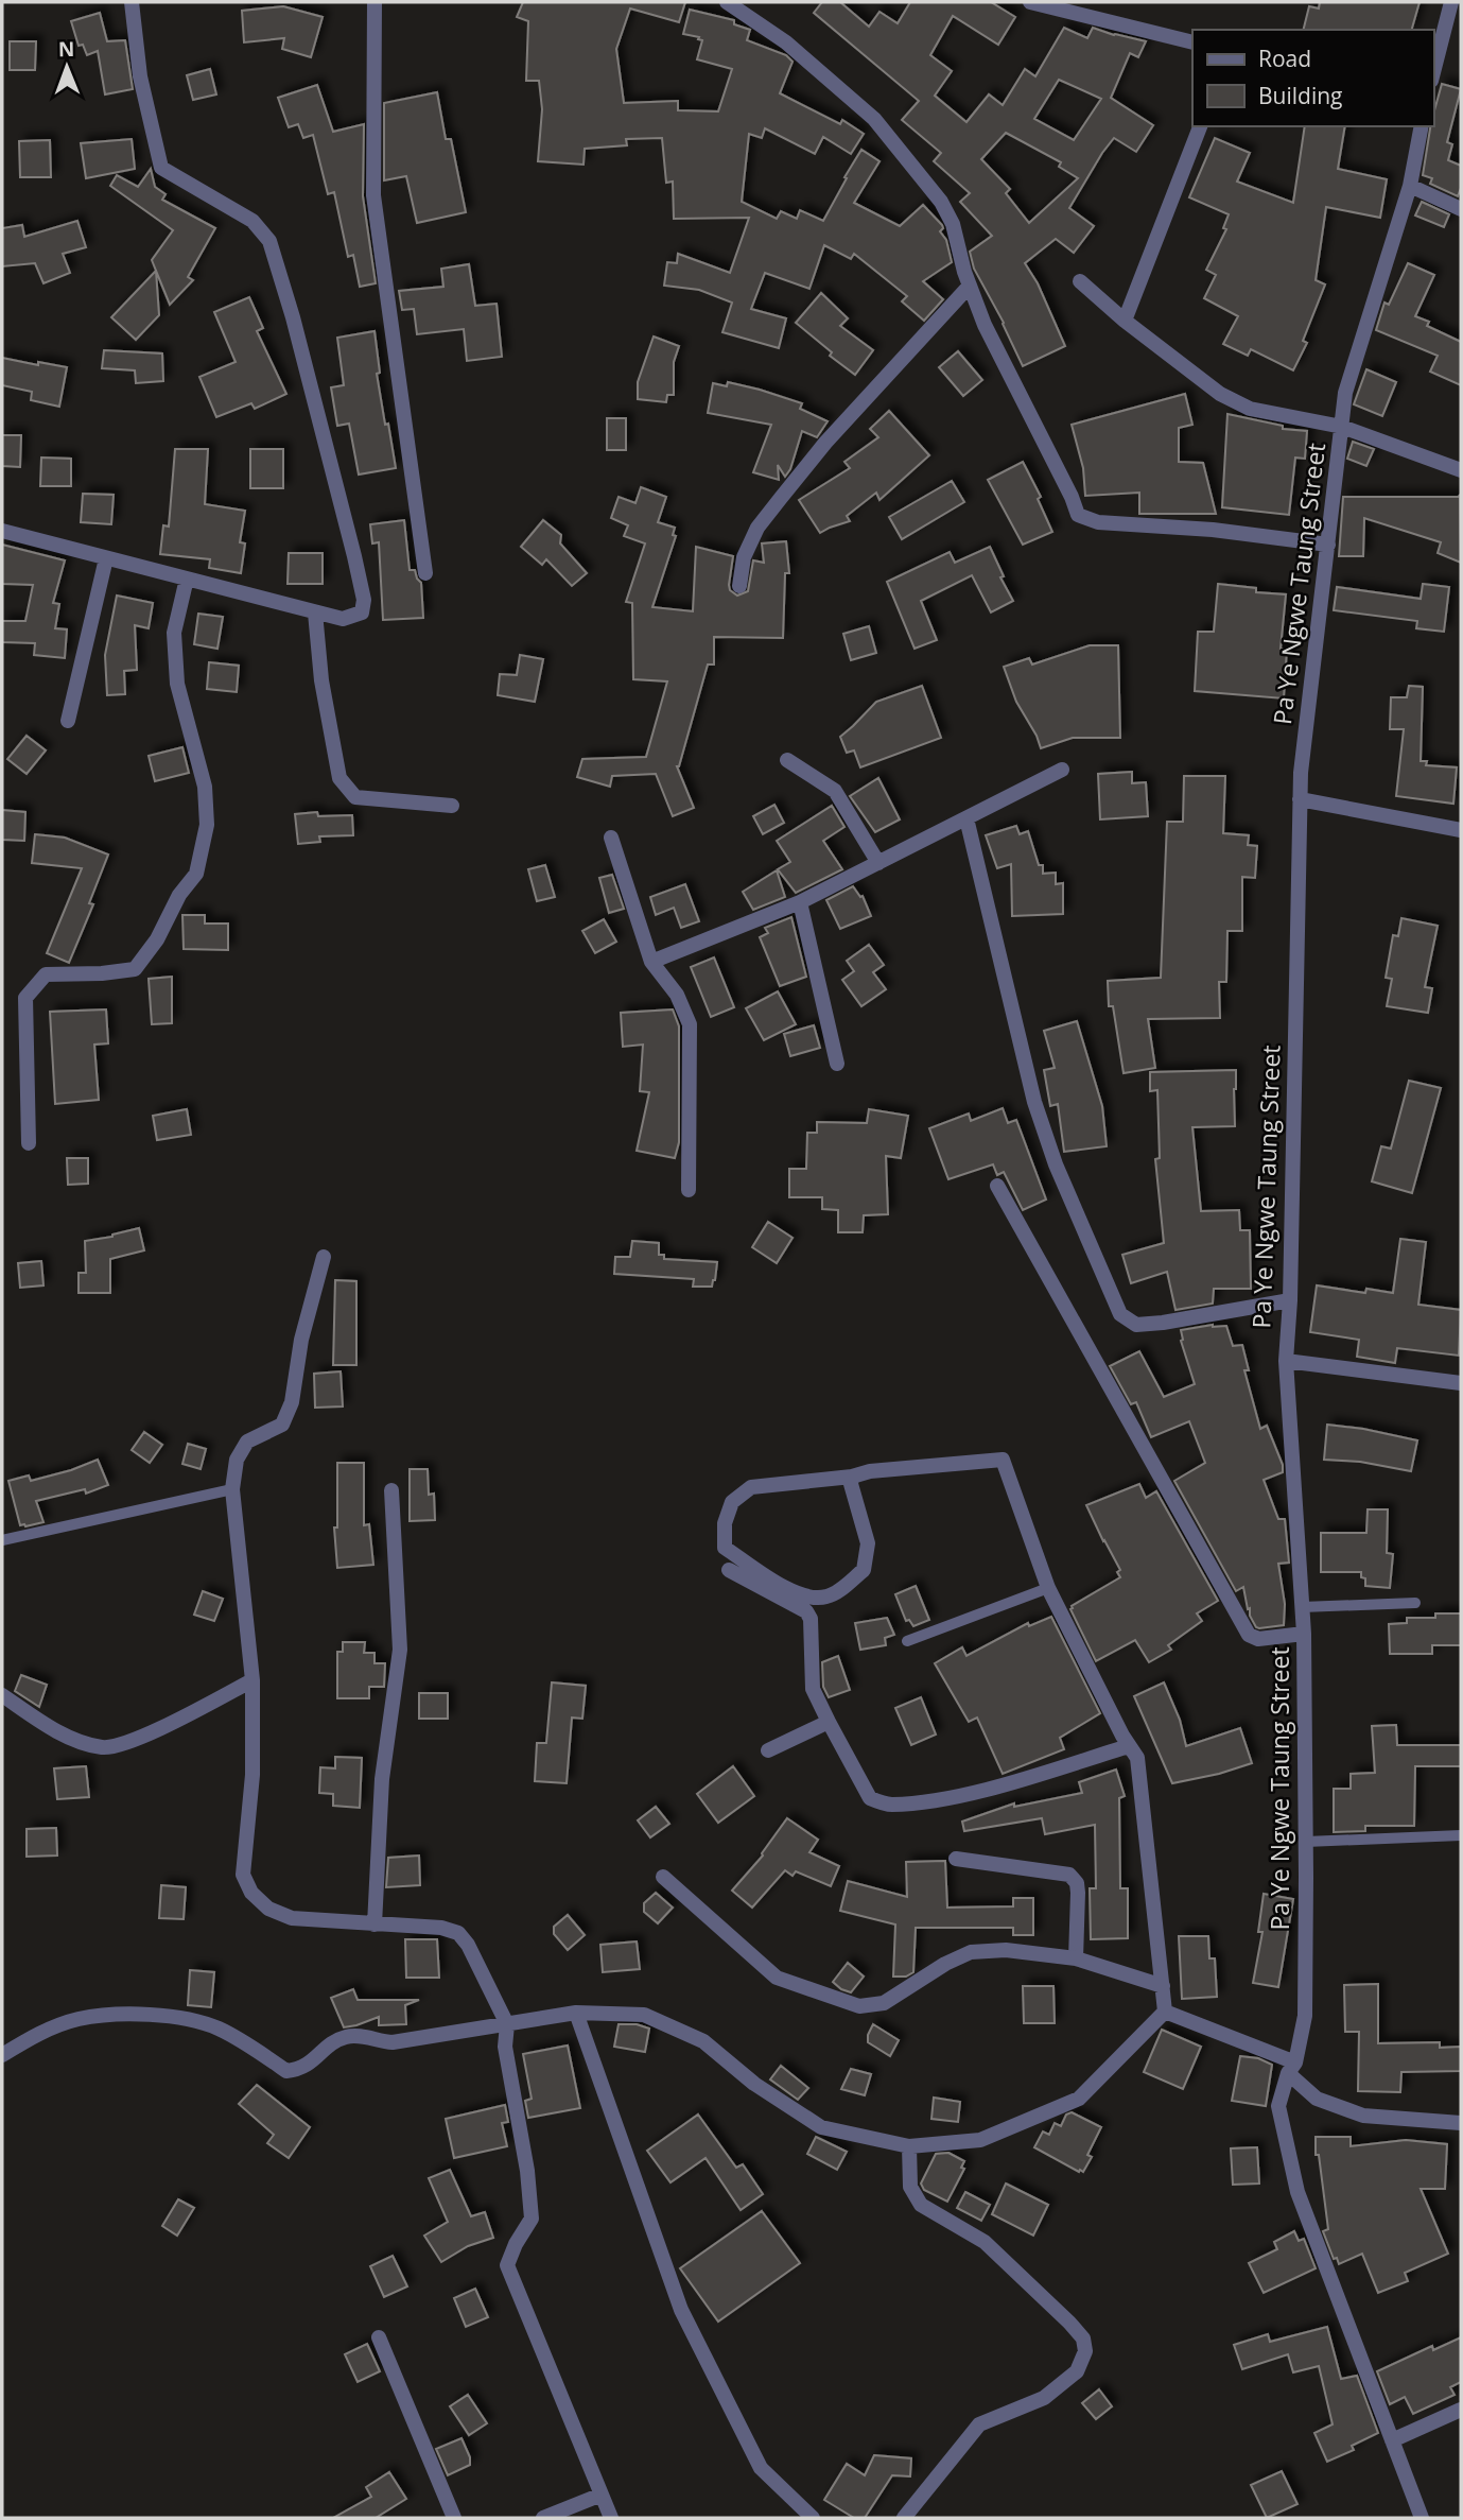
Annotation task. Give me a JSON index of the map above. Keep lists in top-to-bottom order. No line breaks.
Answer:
{"streets":{"street":["Pa Ye Ngwe Taung Street"]},"legend":["Road","Building"],"north":"top"}
